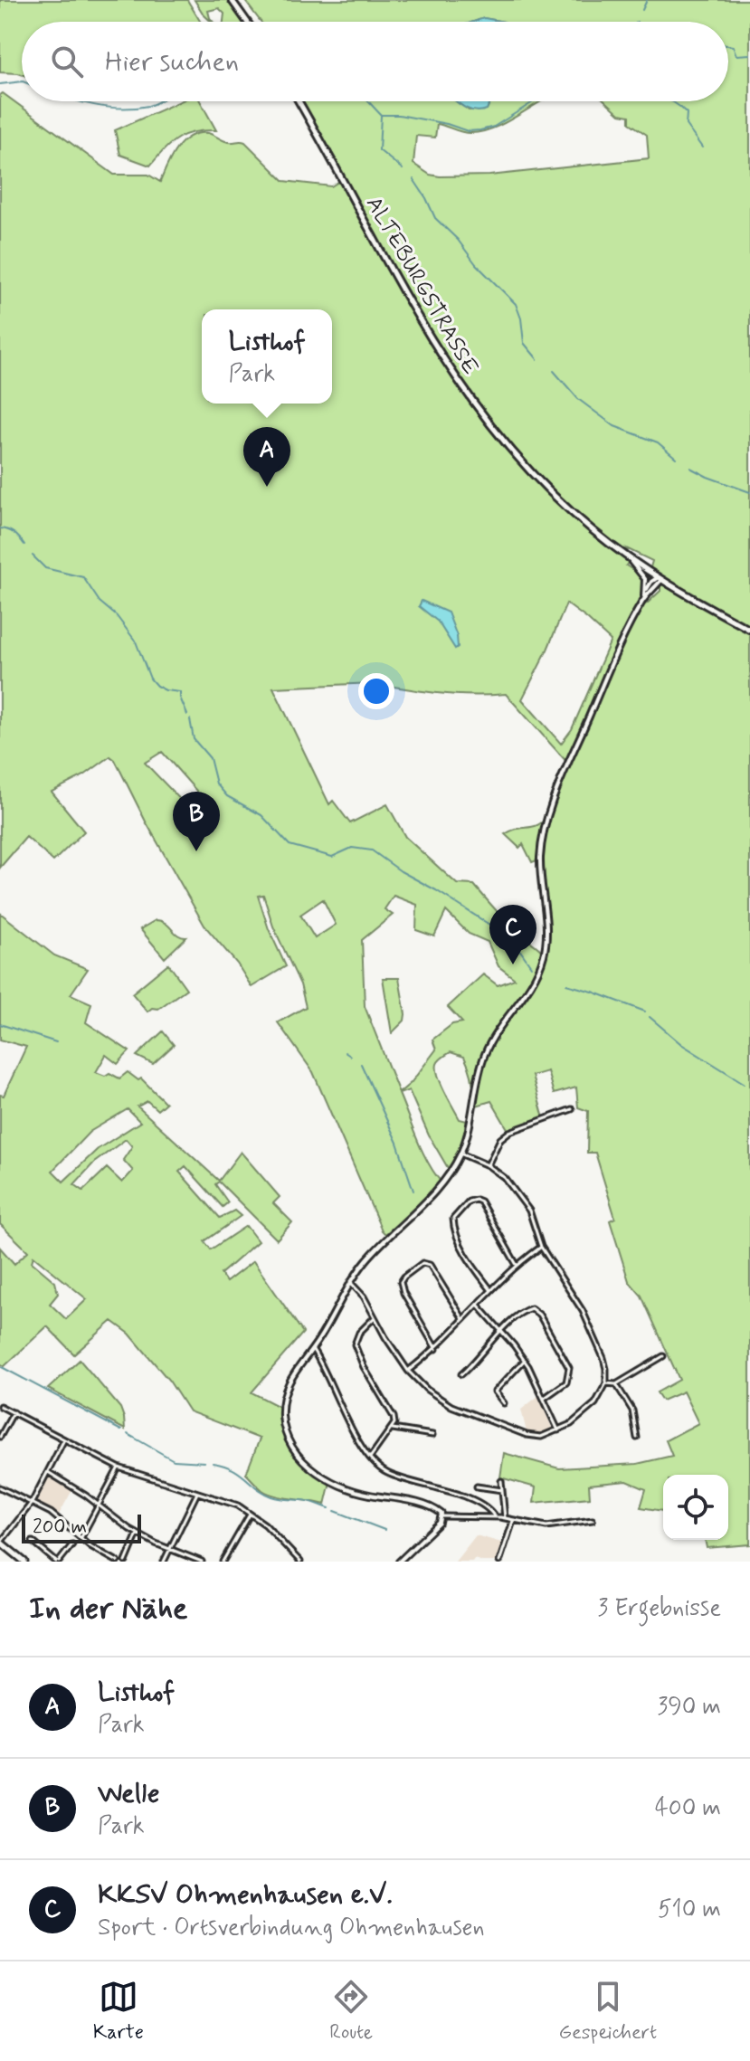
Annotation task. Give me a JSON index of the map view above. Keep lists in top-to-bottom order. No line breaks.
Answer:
{"streets":{"main road":["ALTEBURGSTRASSE"]},"scale_bar":"200 m","page":{"search":"Hier suchen","popup":["Listhof","Park"],"pins":["A","B","C"],"scale":"200 m","heading":["In der Nähe","3 Ergebnisse"],"list":[{"mark":"A","name":"Listhof","note":"Park","value":"390 m"},{"mark":"B","name":"Welle","note":"Park","value":"400 m"},{"mark":"C","name":"KKSV Ohmenhausen e.V.","note":"Sport · Ortsverbindung Ohmenhausen","value":"510 m"}],"nav":["Karte","Route","Gespeichert"]}}
